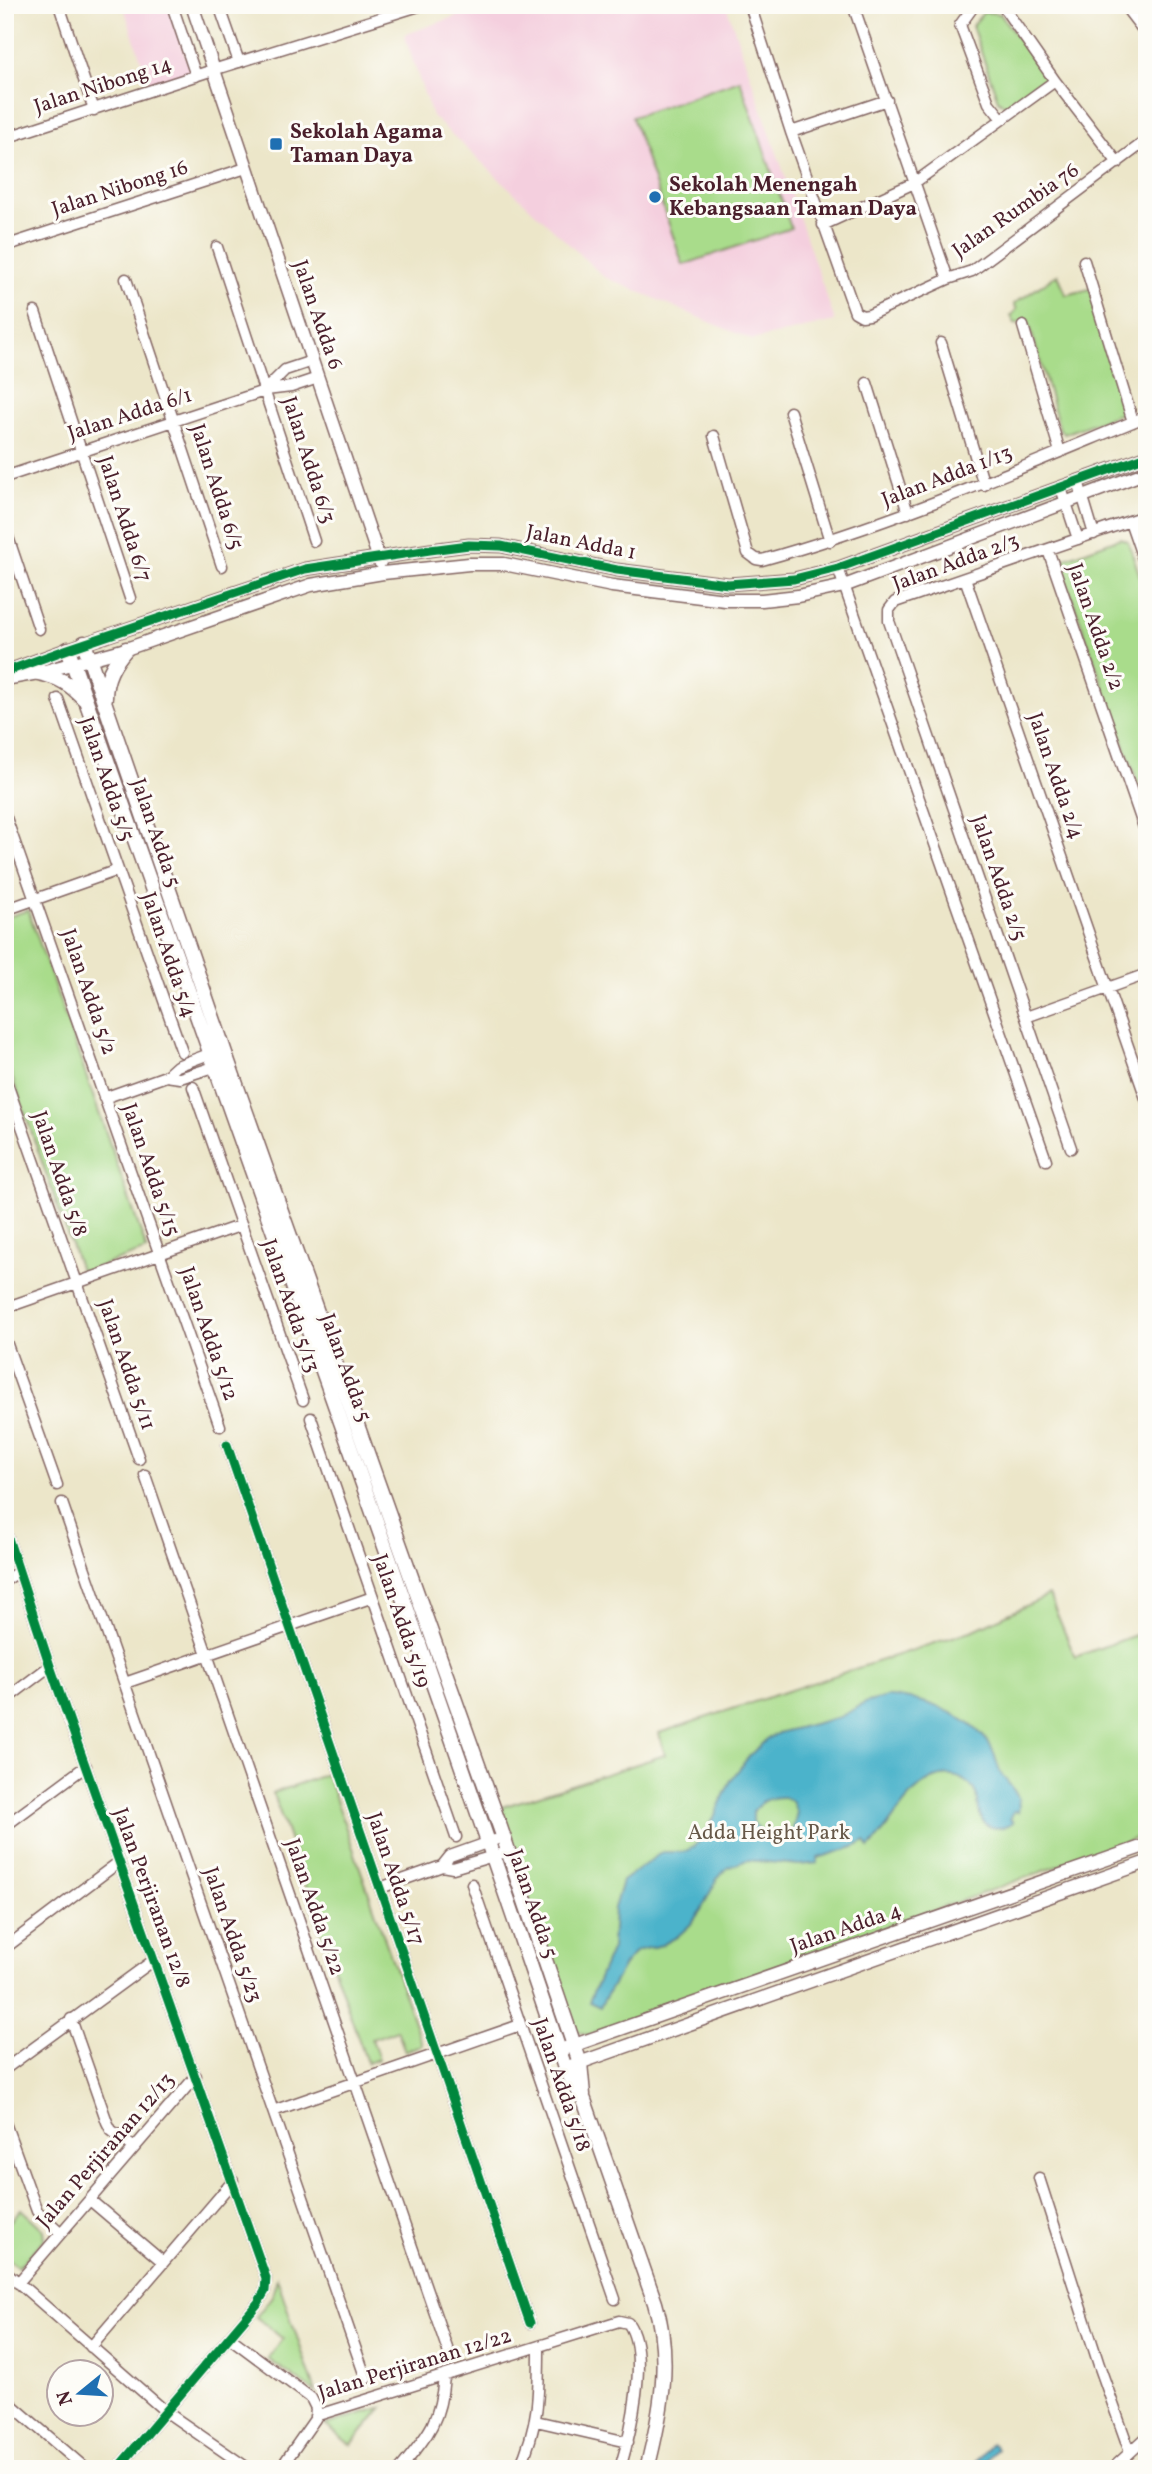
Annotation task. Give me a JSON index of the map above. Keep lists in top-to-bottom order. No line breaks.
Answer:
{"streets":{"main road":["Jalan Adda 5"],"street":["Jalan Nibong 14","Jalan Nibong 16","Jalan Rumbia 76","Jalan Adda 6","Jalan Adda 6/1","Jalan Adda 6/3","Jalan Adda 1/13","Jalan Adda 6/5","Jalan Adda 6/7","Jalan Adda 1","Jalan Adda 2/3","Jalan Adda 2/2","Jalan Adda 2/4","Jalan Adda 5/5","Jalan Adda 2/5","Jalan Adda 5/4","Jalan Adda 5/2","Jalan Adda 5/15","Jalan Adda 5/8","Jalan Adda 5/13","Jalan Adda 5/12","Jalan Adda 5/11","Jalan Adda 5/19","Jalan Adda 5/17","Jalan Perjiranan 12/8","Jalan Adda 5/22","Jalan Adda 4","Jalan Adda 5/23","Jalan Adda 5/18","Jalan Perjiranan 12/13","Jalan Perjiranan 12/22"]},"crossings":[["Jalan Nibong 14","Jalan Adda 6"],["Jalan Nibong 16","Jalan Adda 6"],["Jalan Adda 6","Jalan Adda 1"],["Jalan Adda 6/1","Jalan Adda 6/3"],["Jalan Adda 6/1","Jalan Adda 6/5"],["Jalan Adda 6/1","Jalan Adda 6/7"],["Jalan Adda 1","Jalan Adda 5"],["Jalan Adda 2/3","Jalan Adda 2/2"],["Jalan Adda 2/3","Jalan Adda 2/4"],["Jalan Adda 2/3","Jalan Adda 2/5"],["Jalan Adda 5/5","Jalan Adda 5/4"],["Jalan Adda 5","Jalan Adda 4"],["Jalan Adda 5/2","Jalan Adda 5/15"],["Jalan Adda 5/15","Jalan Adda 5/12"],["Jalan Adda 5/8","Jalan Adda 5/11"],["Jalan Perjiranan 12/8","Jalan Perjiranan 12/13"]],"parks":["Adda Height Park"],"places":{"transit":["Sekolah Agama Taman Daya"],"other":["Sekolah Menengah Kebangsaan Taman Daya"]},"north":"left"}
